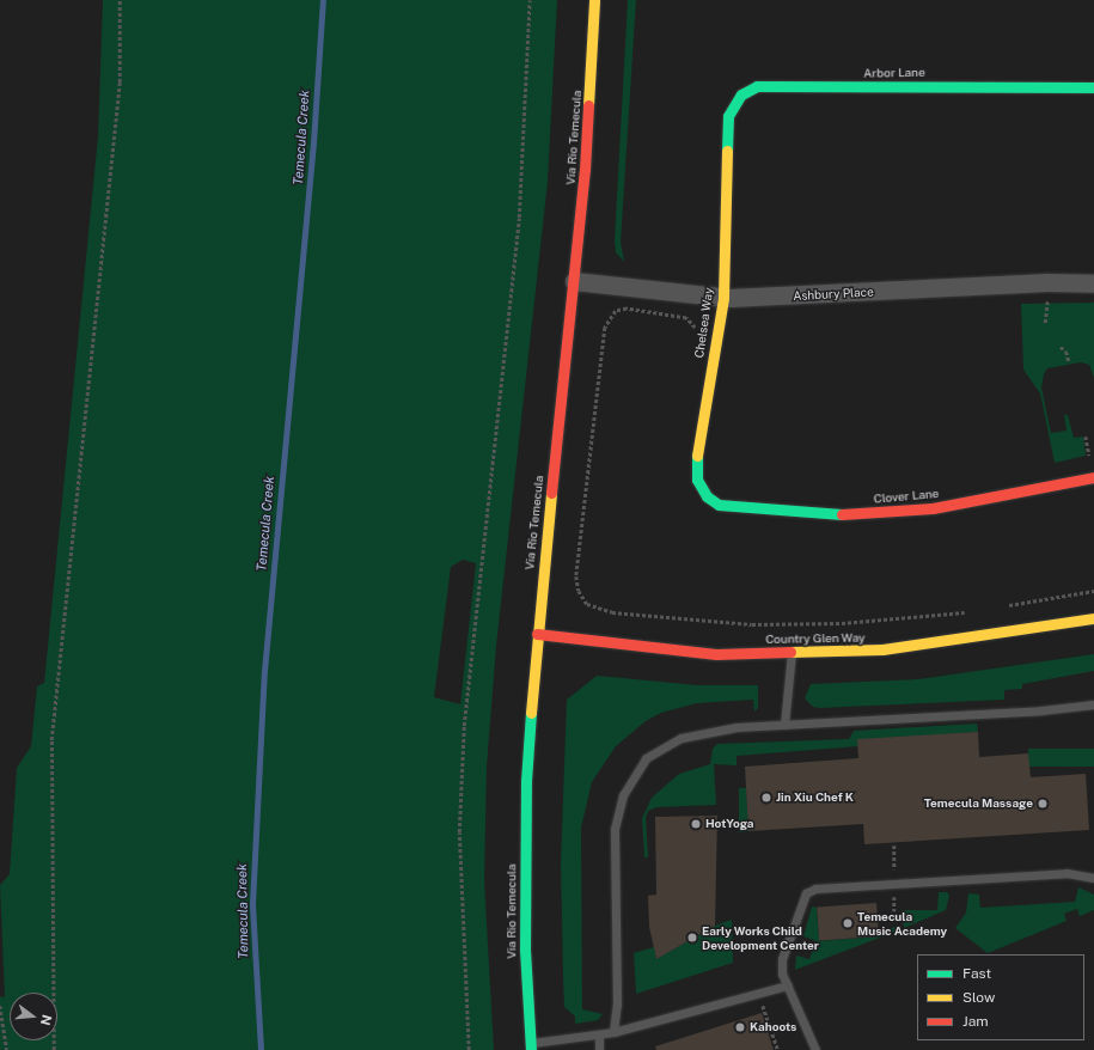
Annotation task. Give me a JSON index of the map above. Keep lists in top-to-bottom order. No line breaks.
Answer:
{"streets":{"street":["Arbor Lane","Via Rio Temecula","Ashbury Place","Chelsea Way","Clover Lane","Country Glen Way"]},"crossings":[["Arbor Lane","Chelsea Way"],["Via Rio Temecula","Ashbury Place"],["Via Rio Temecula","Country Glen Way"],["Ashbury Place","Chelsea Way"],["Chelsea Way","Clover Lane"]],"water":["Temecula Creek"],"places":["Jin Xiu Chef K","Temecula Massage","HotYoga","Temecula Music Academy","Early Works Child Development Center","Kahoots"],"legend":["Fast","Slow","Jam"],"north":"right"}
